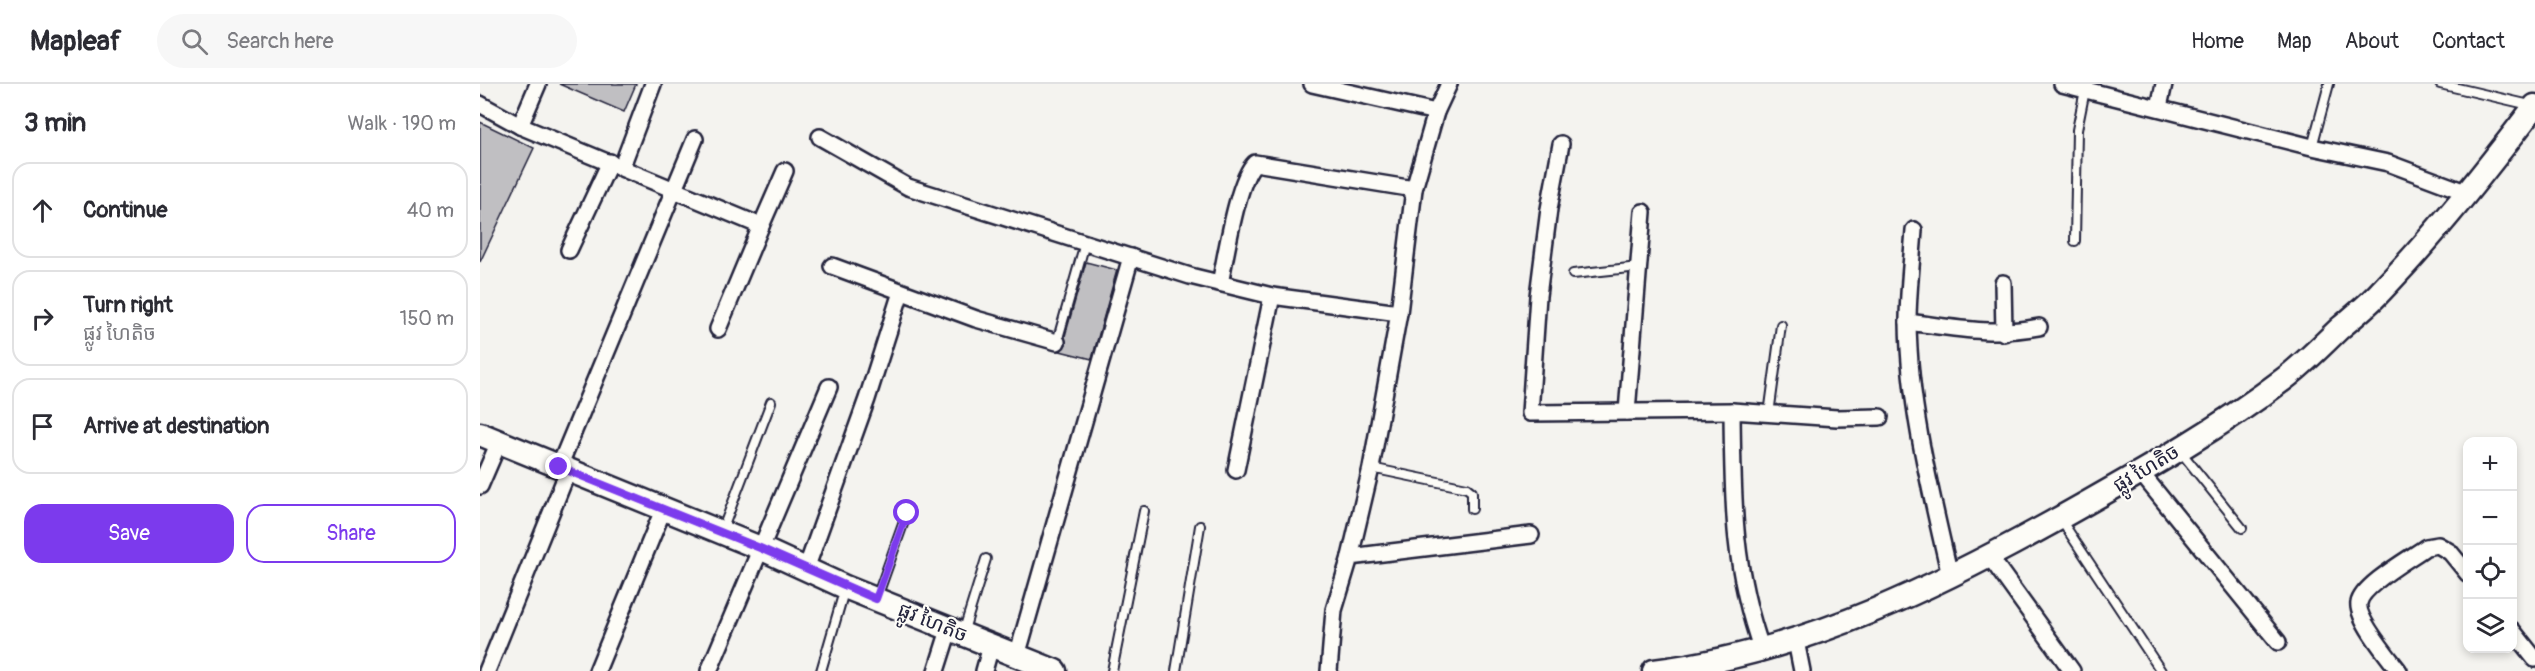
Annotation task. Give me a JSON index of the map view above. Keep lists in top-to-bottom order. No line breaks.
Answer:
{"streets":{"street":["ផ្លូវ ហៃតិច"]},"page":{"header":"Mapleaf","search":"Search here","nav":["Home","Map","About","Contact"],"heading":["3 min","Walk · 190 m"],"list":[["Continue","40 m"],["Turn right","ផ្លូវ ហៃតិច","150 m"],"Arrive at destination"],"map_buttons":["+","−"],"buttons":["Save","Share"]}}
